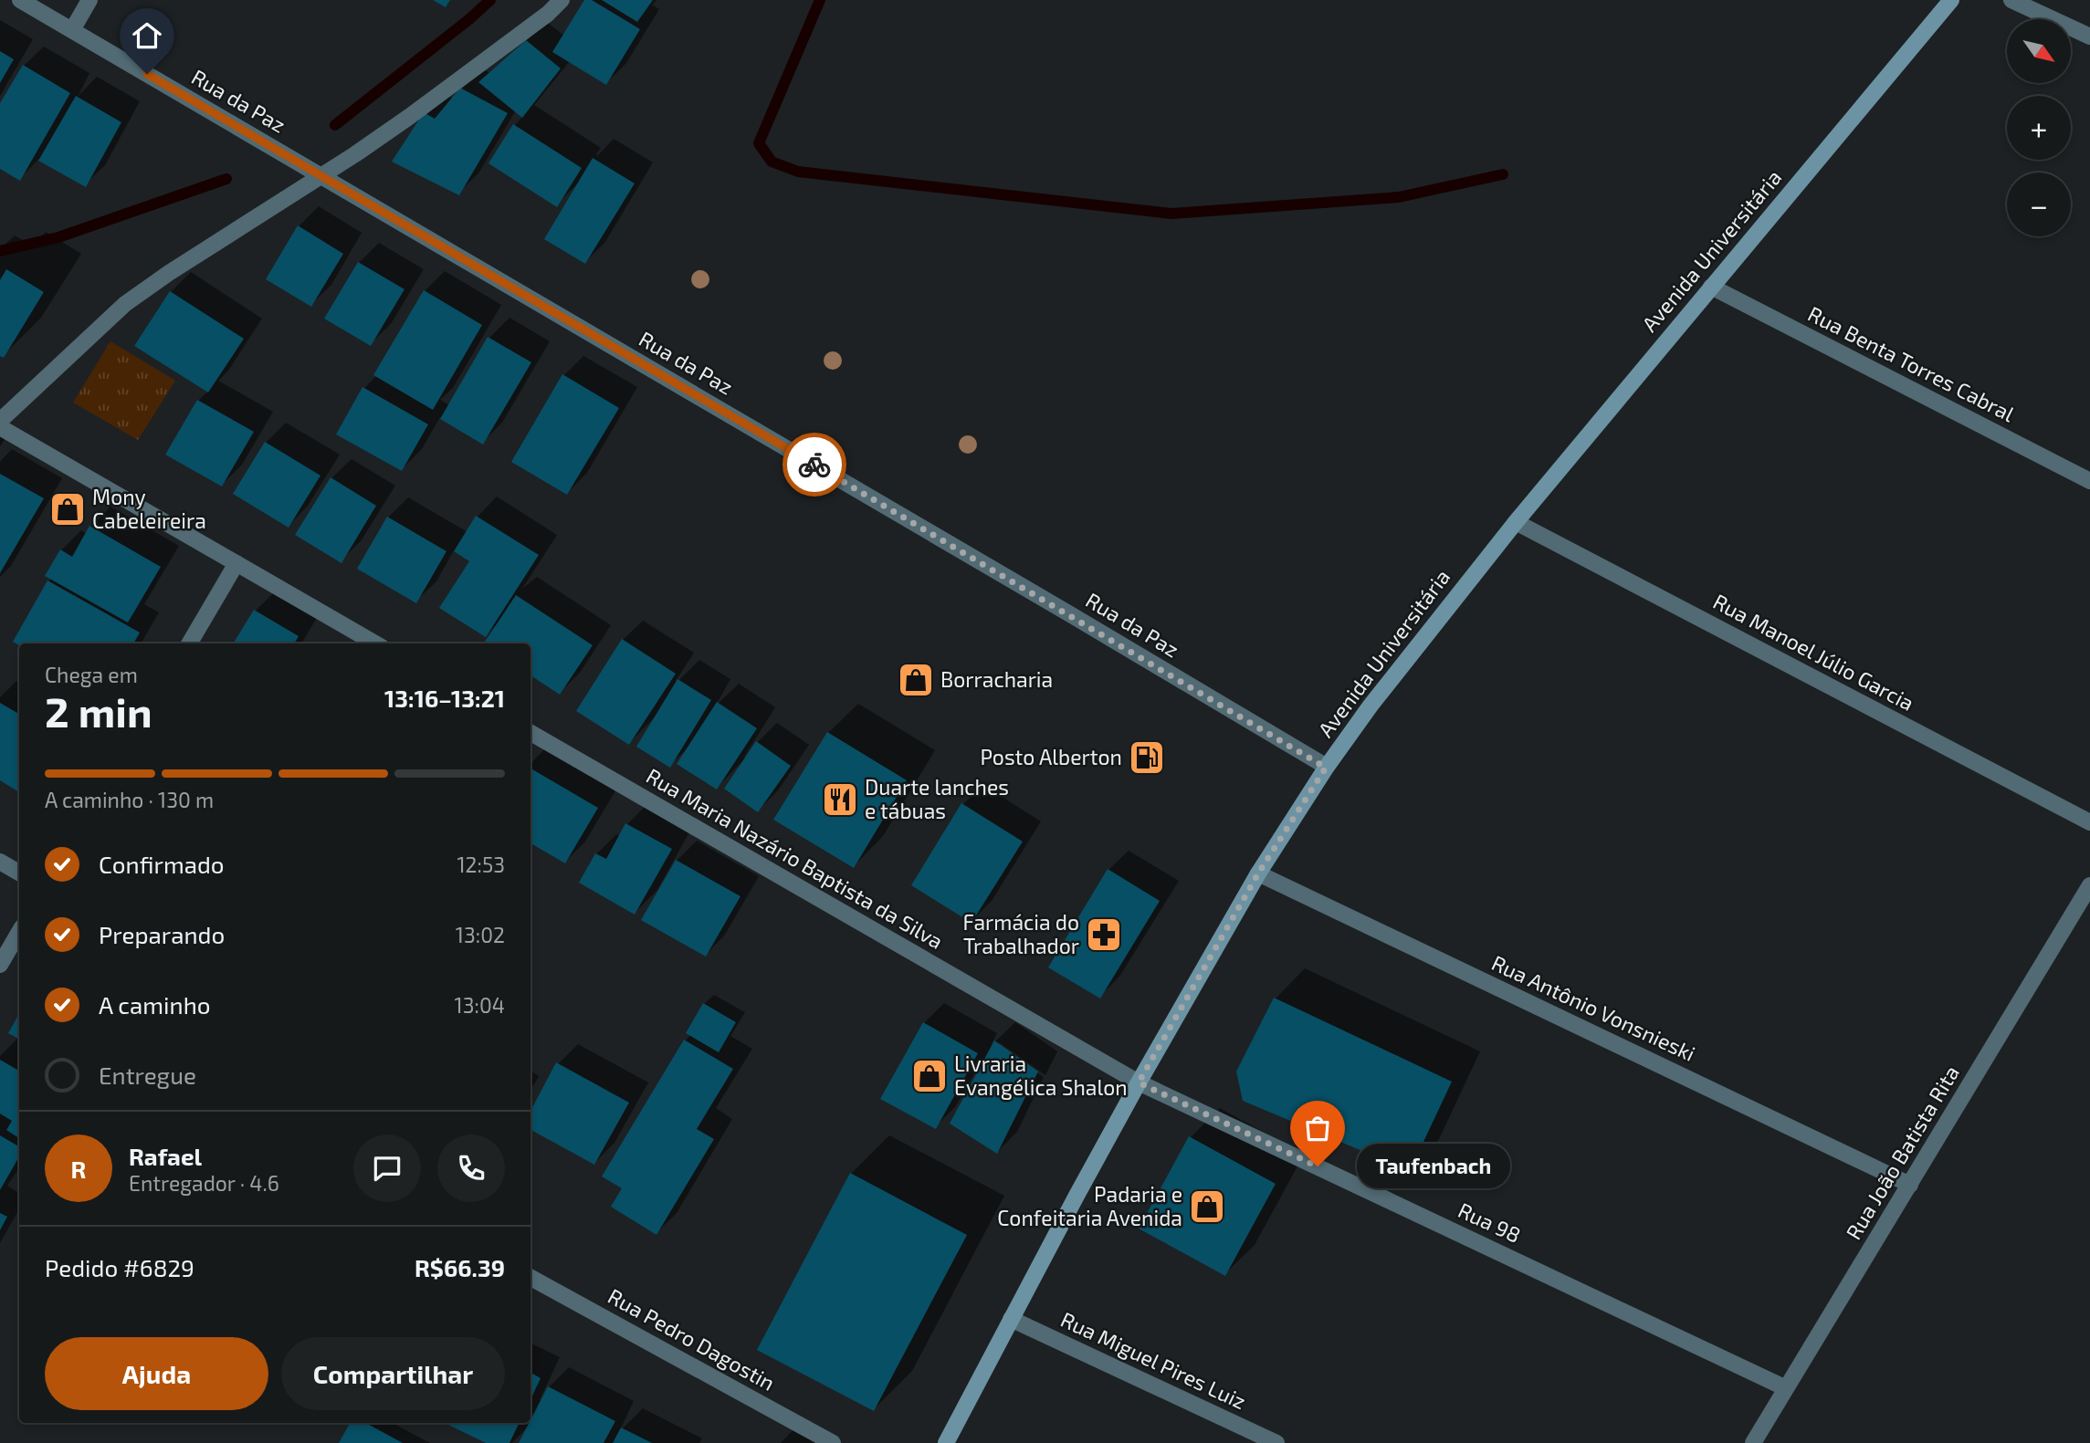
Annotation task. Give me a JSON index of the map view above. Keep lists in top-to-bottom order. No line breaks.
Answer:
{"streets":{"main road":["Avenida Universitária"],"street":["Rua da Paz","Rua Benta Torres Cabral","Rua Manoel Júlio Garcia","Rua Maria Nazário Baptista da Silva","Rua Antônio Vonsnieski","Rua João Batista Rita","Rua 98","Rua Pedro Dagostin","Rua Miguel Pires Luiz"]},"crossings":[["Rua da Paz","Avenida Universitária"],["Avenida Universitária","Rua Benta Torres Cabral"],["Avenida Universitária","Rua Manoel Júlio Garcia"],["Avenida Universitária","Rua Maria Nazário Baptista da Silva"],["Avenida Universitária","Rua Antônio Vonsnieski"],["Avenida Universitária","Rua 98"],["Avenida Universitária","Rua Miguel Pires Luiz"],["Rua Maria Nazário Baptista da Silva","Rua 98"],["Rua Antônio Vonsnieski","Rua João Batista Rita"],["Rua João Batista Rita","Rua 98"]],"places":{"shop":["Mony Cabeleireira","Borracharia","Livraria Evangélica Shalon","Padaria e Confeitaria Avenida"],"fuel station":["Posto Alberton"],"restaurant":["Duarte lanches e tábuas"],"pharmacy":["Farmácia do Trabalhador"],"other":["Taufenbach"]},"north":"bottom right","page":{"map_buttons":["+","−"],"heading":["2 min","Chega em","13:16–13:21"],"panel":["Rafael","Entregador · 4.6","Pedido #6829","R$66.39"],"bar":"A caminho · 130 m","list":[["Confirmado","12:53"],["Preparando","13:02"],["A caminho","13:04"],"Entregue"],"round":"R","bubble":"Taufenbach","buttons":["Ajuda","Compartilhar"]}}
